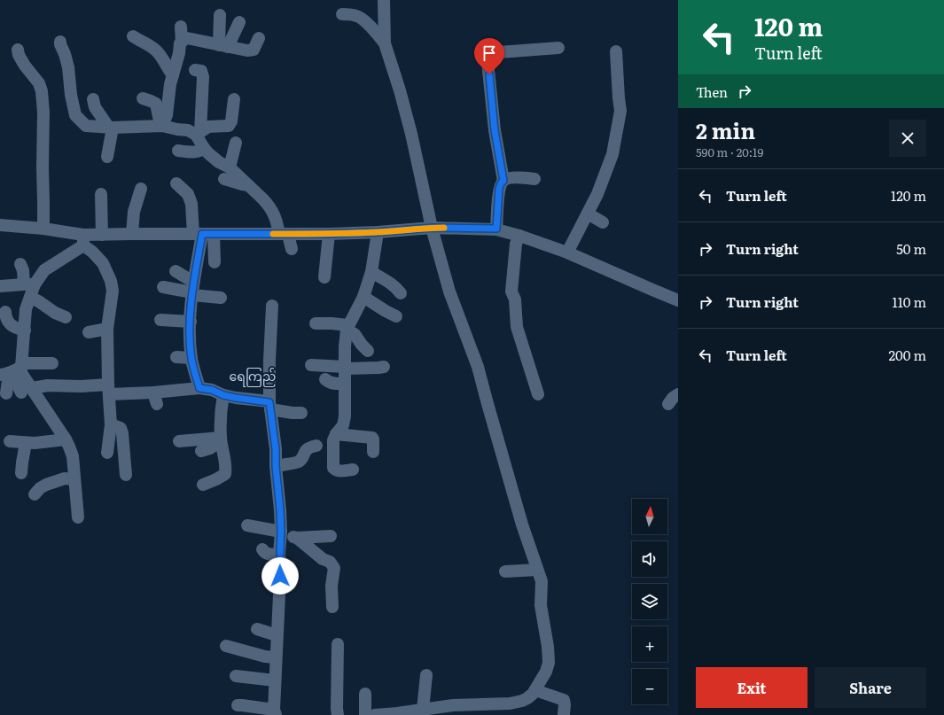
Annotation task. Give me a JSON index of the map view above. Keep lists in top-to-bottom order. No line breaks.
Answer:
{"districts":["ရေကြည်"],"north":"top","page":{"turn":["120 m","Turn left"],"then":"Then","heading":["2 min","590 m · 20:19"],"list":[{"name":"Turn left","value":"120 m"},{"name":"Turn right","value":"50 m"},{"name":"Turn right","value":"110 m"},{"name":"Turn left","value":"200 m"}],"map_buttons":["+","−"],"buttons":["Exit","Share"]}}
